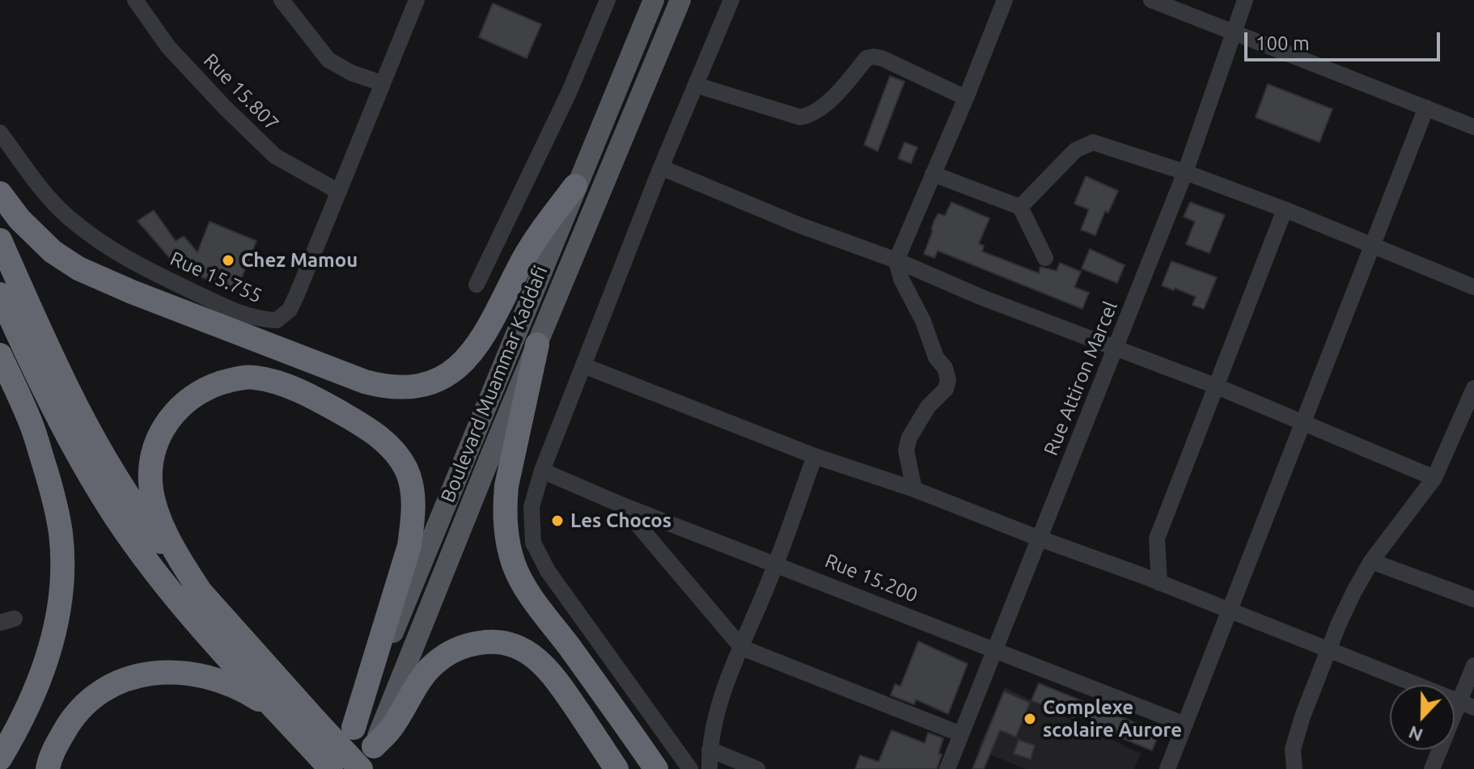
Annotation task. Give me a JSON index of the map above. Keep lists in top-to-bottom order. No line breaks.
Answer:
{"streets":{"main road":["Boulevard Muammar Kaddafi"],"street":["Rue 15.807","Rue 15.755","Rue Attiron Marcel","Rue 15.200"]},"crossings":[["Rue 15.807","Rue 15.755"],["Rue Attiron Marcel","Rue 15.200"]],"places":["Chez Mamou","Les Chocos","Complexe scolaire Aurore"],"scale_bar":"100 m","north":"bottom"}
